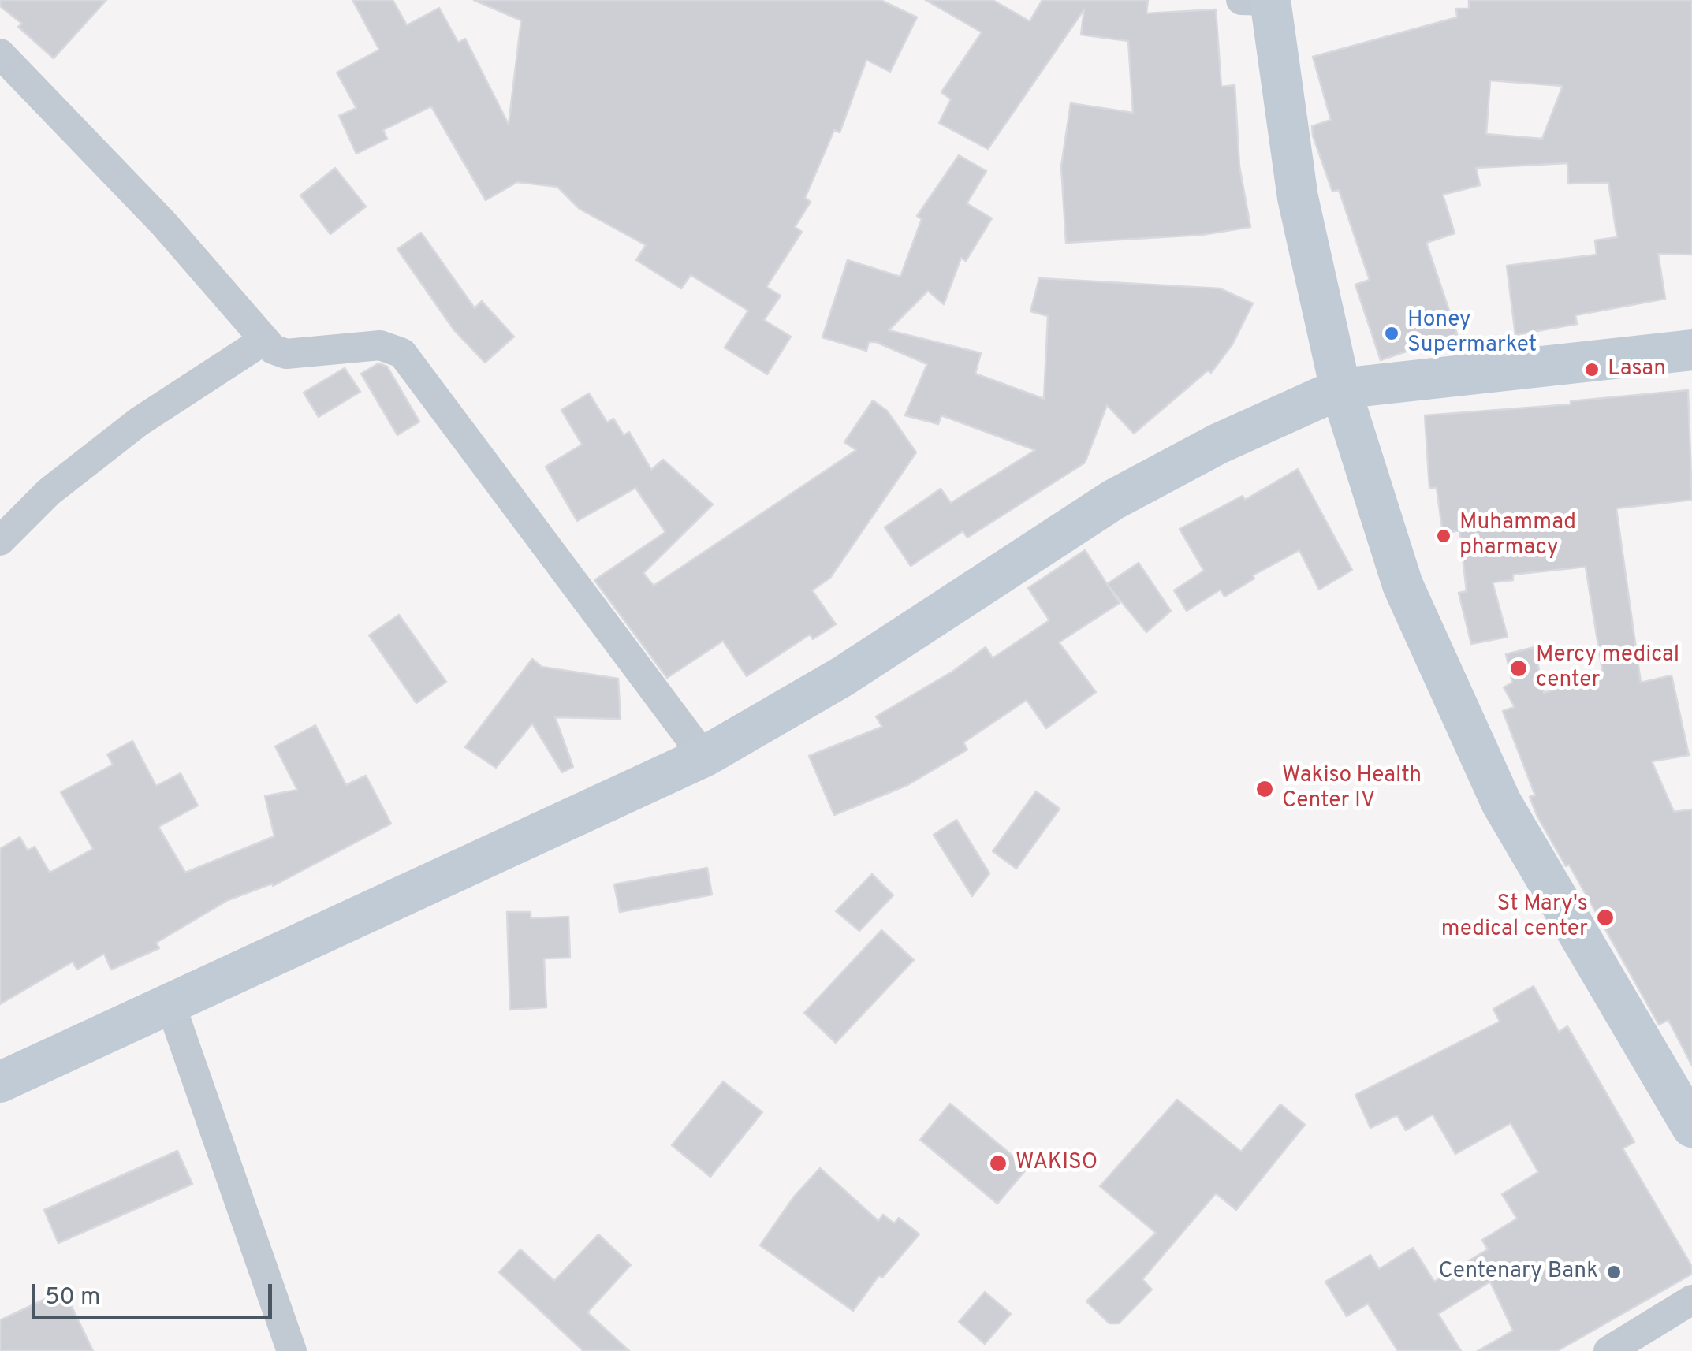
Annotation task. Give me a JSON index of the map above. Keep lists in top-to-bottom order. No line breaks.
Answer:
{"places":["Honey Supermarket","Lasan","Muhammad pharmacy","Mercy medical center","Wakiso Health Center IV","St Mary's medical center","WAKISO","Centenary Bank"],"scale_bar":"50 m"}
